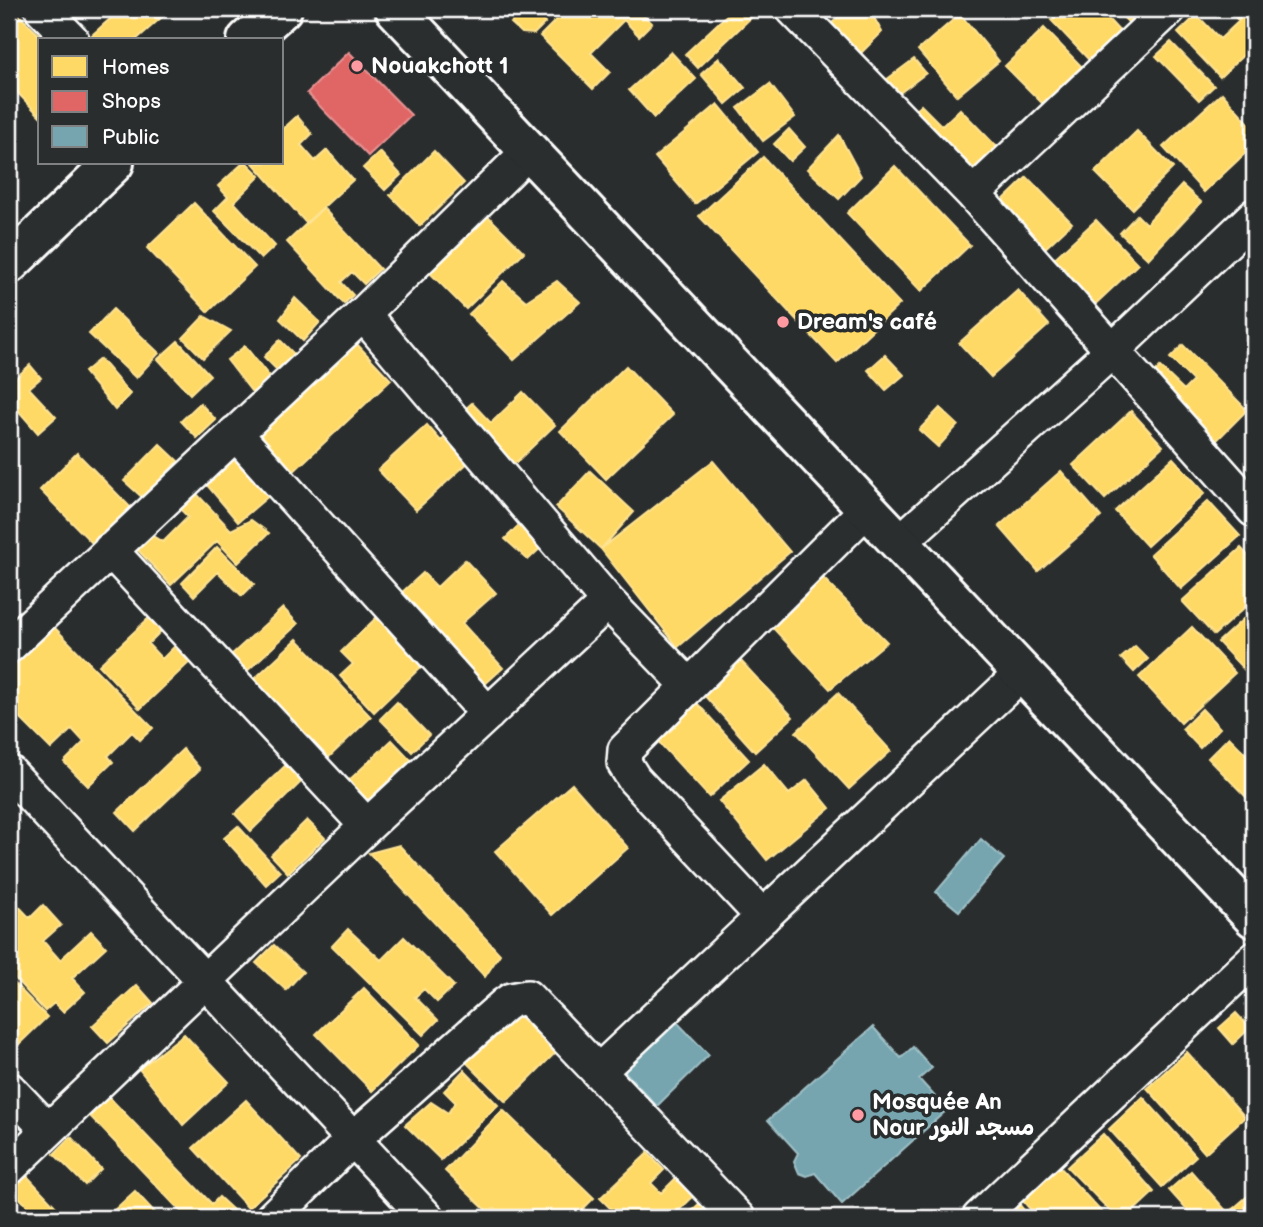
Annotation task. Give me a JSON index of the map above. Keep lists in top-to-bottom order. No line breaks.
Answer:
{"places":["Nouakchott 1","Dream's café","Mosquée An Nour مسجد النور"],"legend":["Homes","Shops","Public"]}
